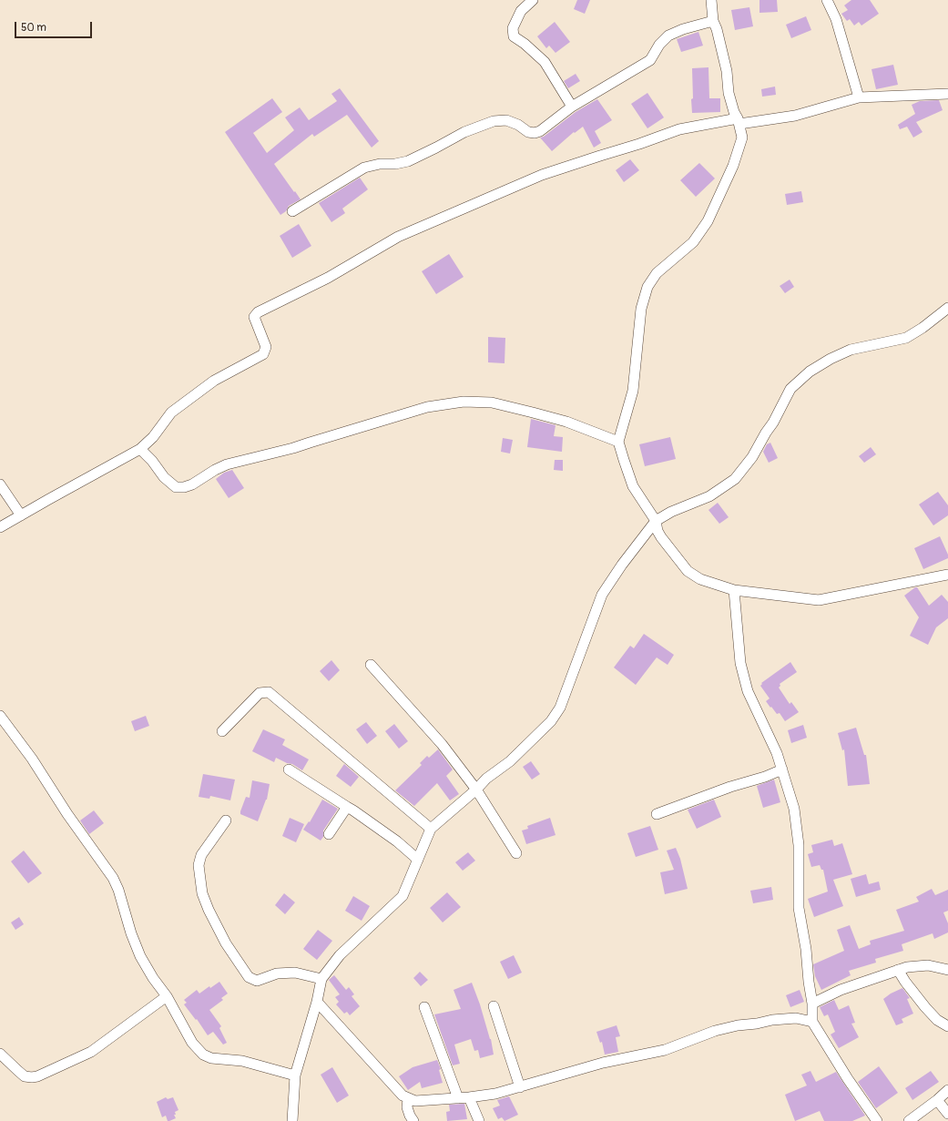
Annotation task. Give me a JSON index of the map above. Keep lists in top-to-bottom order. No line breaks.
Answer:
{"scale_bar":"50 m"}
